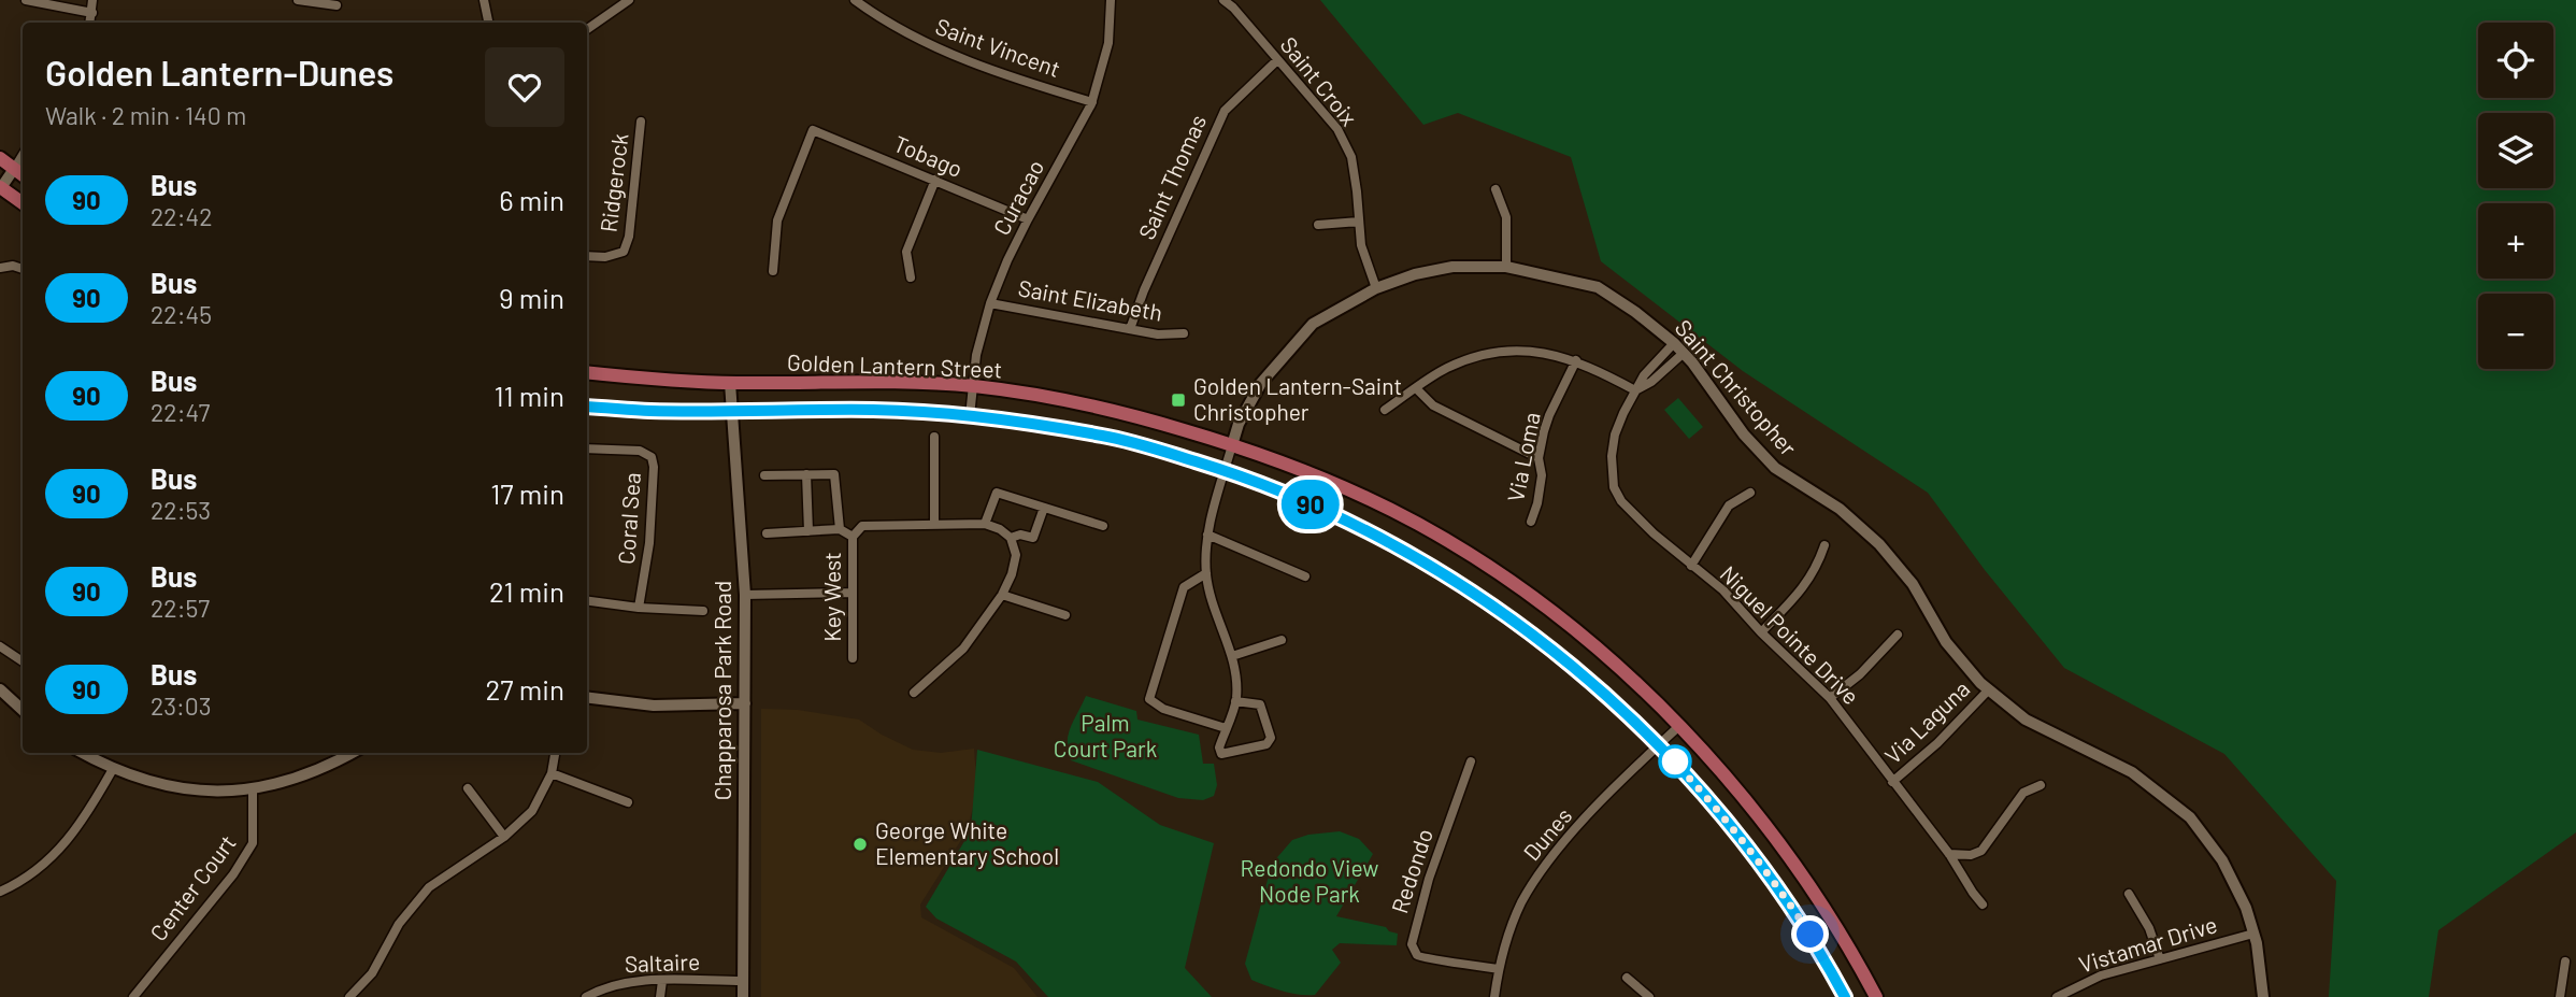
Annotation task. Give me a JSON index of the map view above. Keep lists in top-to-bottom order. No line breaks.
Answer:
{"streets":{"main road":["Golden Lantern Street"],"street":["Saint Vincent","Saint Croix","Tobago","Saint Thomas","Ridgerock","Curacao","Saint Elizabeth","Saint Christopher","Via Loma","Coral Sea","Key West","Niguel Pointe Drive","Chapparosa Park Road","Via Laguna","Dunes","Redondo","Center Court","Vistamar Drive","Saltaire"]},"crossings":[["Saint Vincent","Curacao"],["Saint Croix","Saint Thomas"],["Saint Croix","Saint Christopher"],["Tobago","Curacao"],["Saint Thomas","Saint Elizabeth"],["Curacao","Saint Elizabeth"],["Curacao","Golden Lantern Street"],["Golden Lantern Street","Saint Christopher"],["Golden Lantern Street","Chapparosa Park Road"],["Golden Lantern Street","Dunes"],["Saint Christopher","Niguel Pointe Drive"],["Saint Christopher","Via Laguna"],["Saint Christopher","Vistamar Drive"],["Niguel Pointe Drive","Via Laguna"],["Chapparosa Park Road","Saltaire"],["Dunes","Redondo"]],"parks":["Palm Court Park","Redondo View Node Park"],"places":{"transit":["Golden Lantern-Saint Christopher"],"other":["George White Elementary School"]},"lines":["bus line 90"],"page":{"on_map":"90","map_buttons":["+","−"],"heading":["Golden Lantern-Dunes","Walk · 2 min · 140 m"],"list":[{"mark":"90","name":"Bus","note":"22:42","value":"6 min"},{"mark":"90","name":"Bus","note":"22:45","value":"9 min"},{"mark":"90","name":"Bus","note":"22:47","value":"11 min"},{"mark":"90","name":"Bus","note":"22:53","value":"17 min"},{"mark":"90","name":"Bus","note":"22:57","value":"21 min"},{"mark":"90","name":"Bus","note":"23:03","value":"27 min"}]}}
